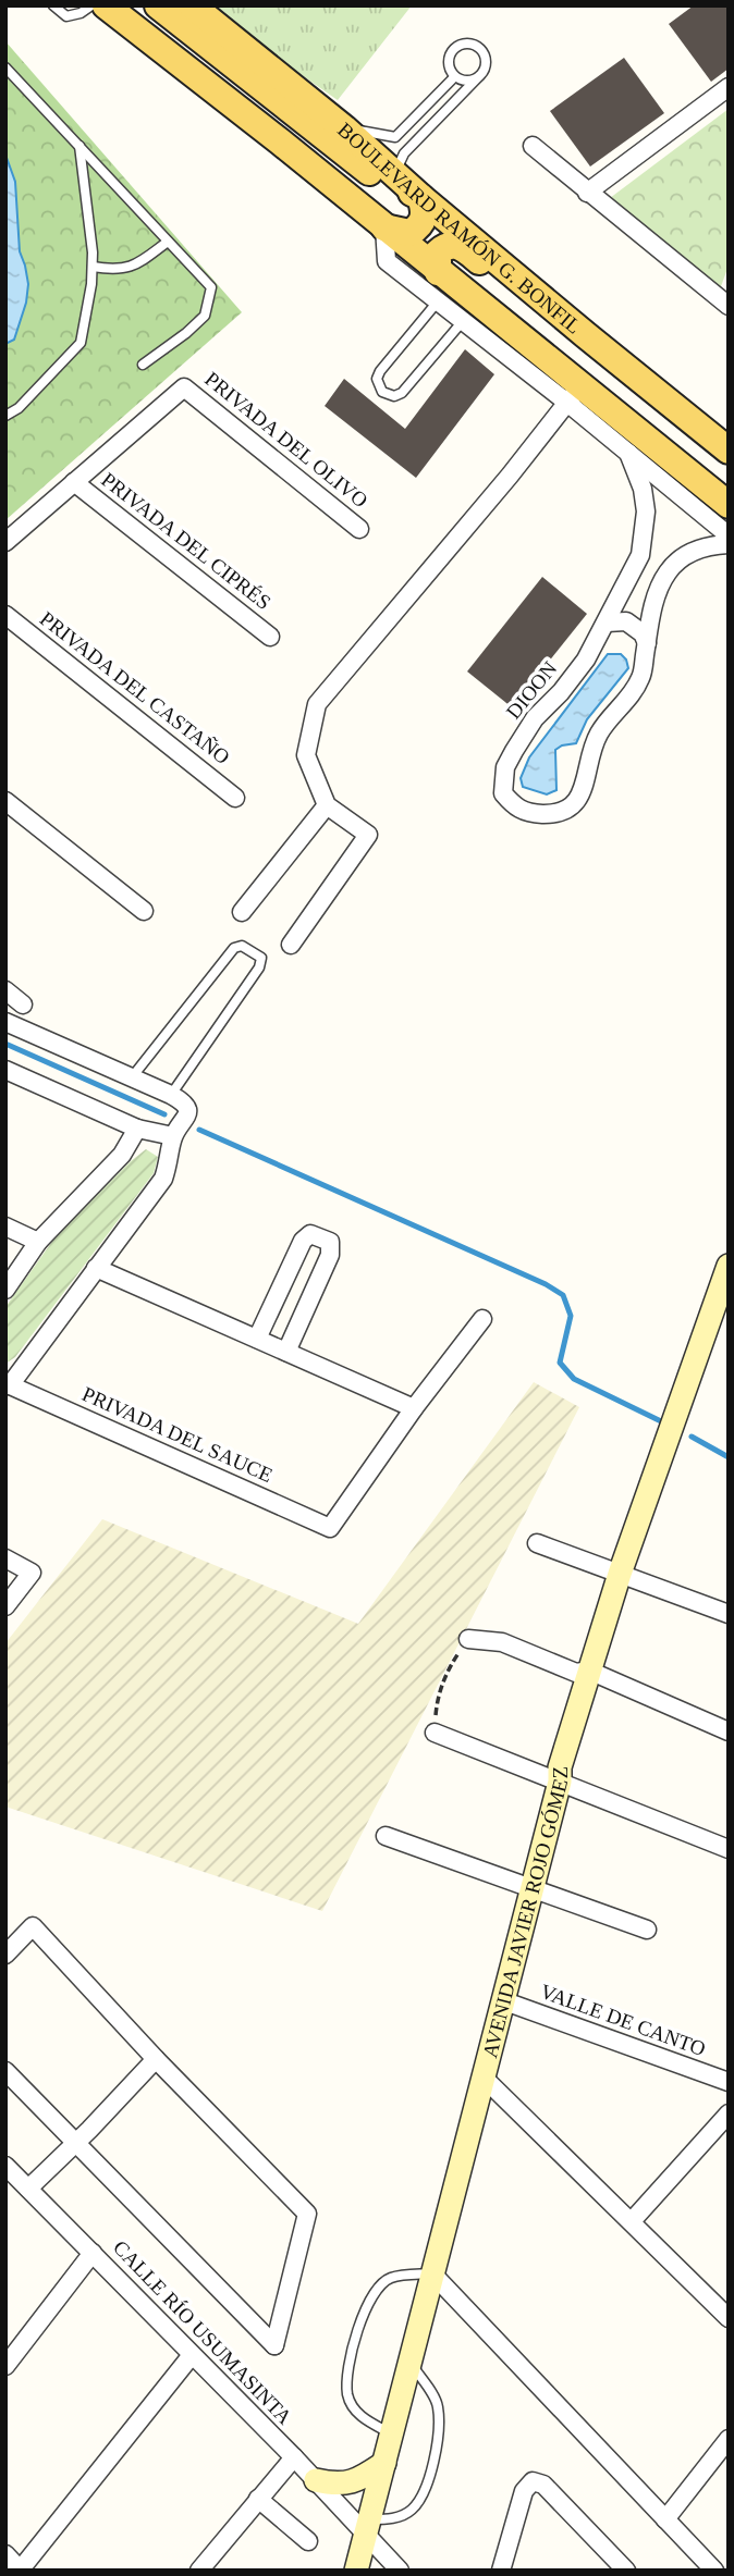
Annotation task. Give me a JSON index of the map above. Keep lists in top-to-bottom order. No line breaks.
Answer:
{"streets":{"main road":["BOULEVARD RAMÓN G. BONFIL"],"street":["PRIVADA DEL OLIVO","PRIVADA DEL CIPRÉS","PRIVADA DEL CASTAÑO","DIOON","PRIVADA DEL SAUCE","AVENIDA JAVIER ROJO GÓMEZ","VALLE DE CANTO","CALLE RÍO USUMASINTA"]},"crossings":[["BOULEVARD RAMÓN G. BONFIL","DIOON"],["PRIVADA DEL OLIVO","PRIVADA DEL CIPRÉS"],["AVENIDA JAVIER ROJO GÓMEZ","VALLE DE CANTO"],["AVENIDA JAVIER ROJO GÓMEZ","CALLE RÍO USUMASINTA"]]}
